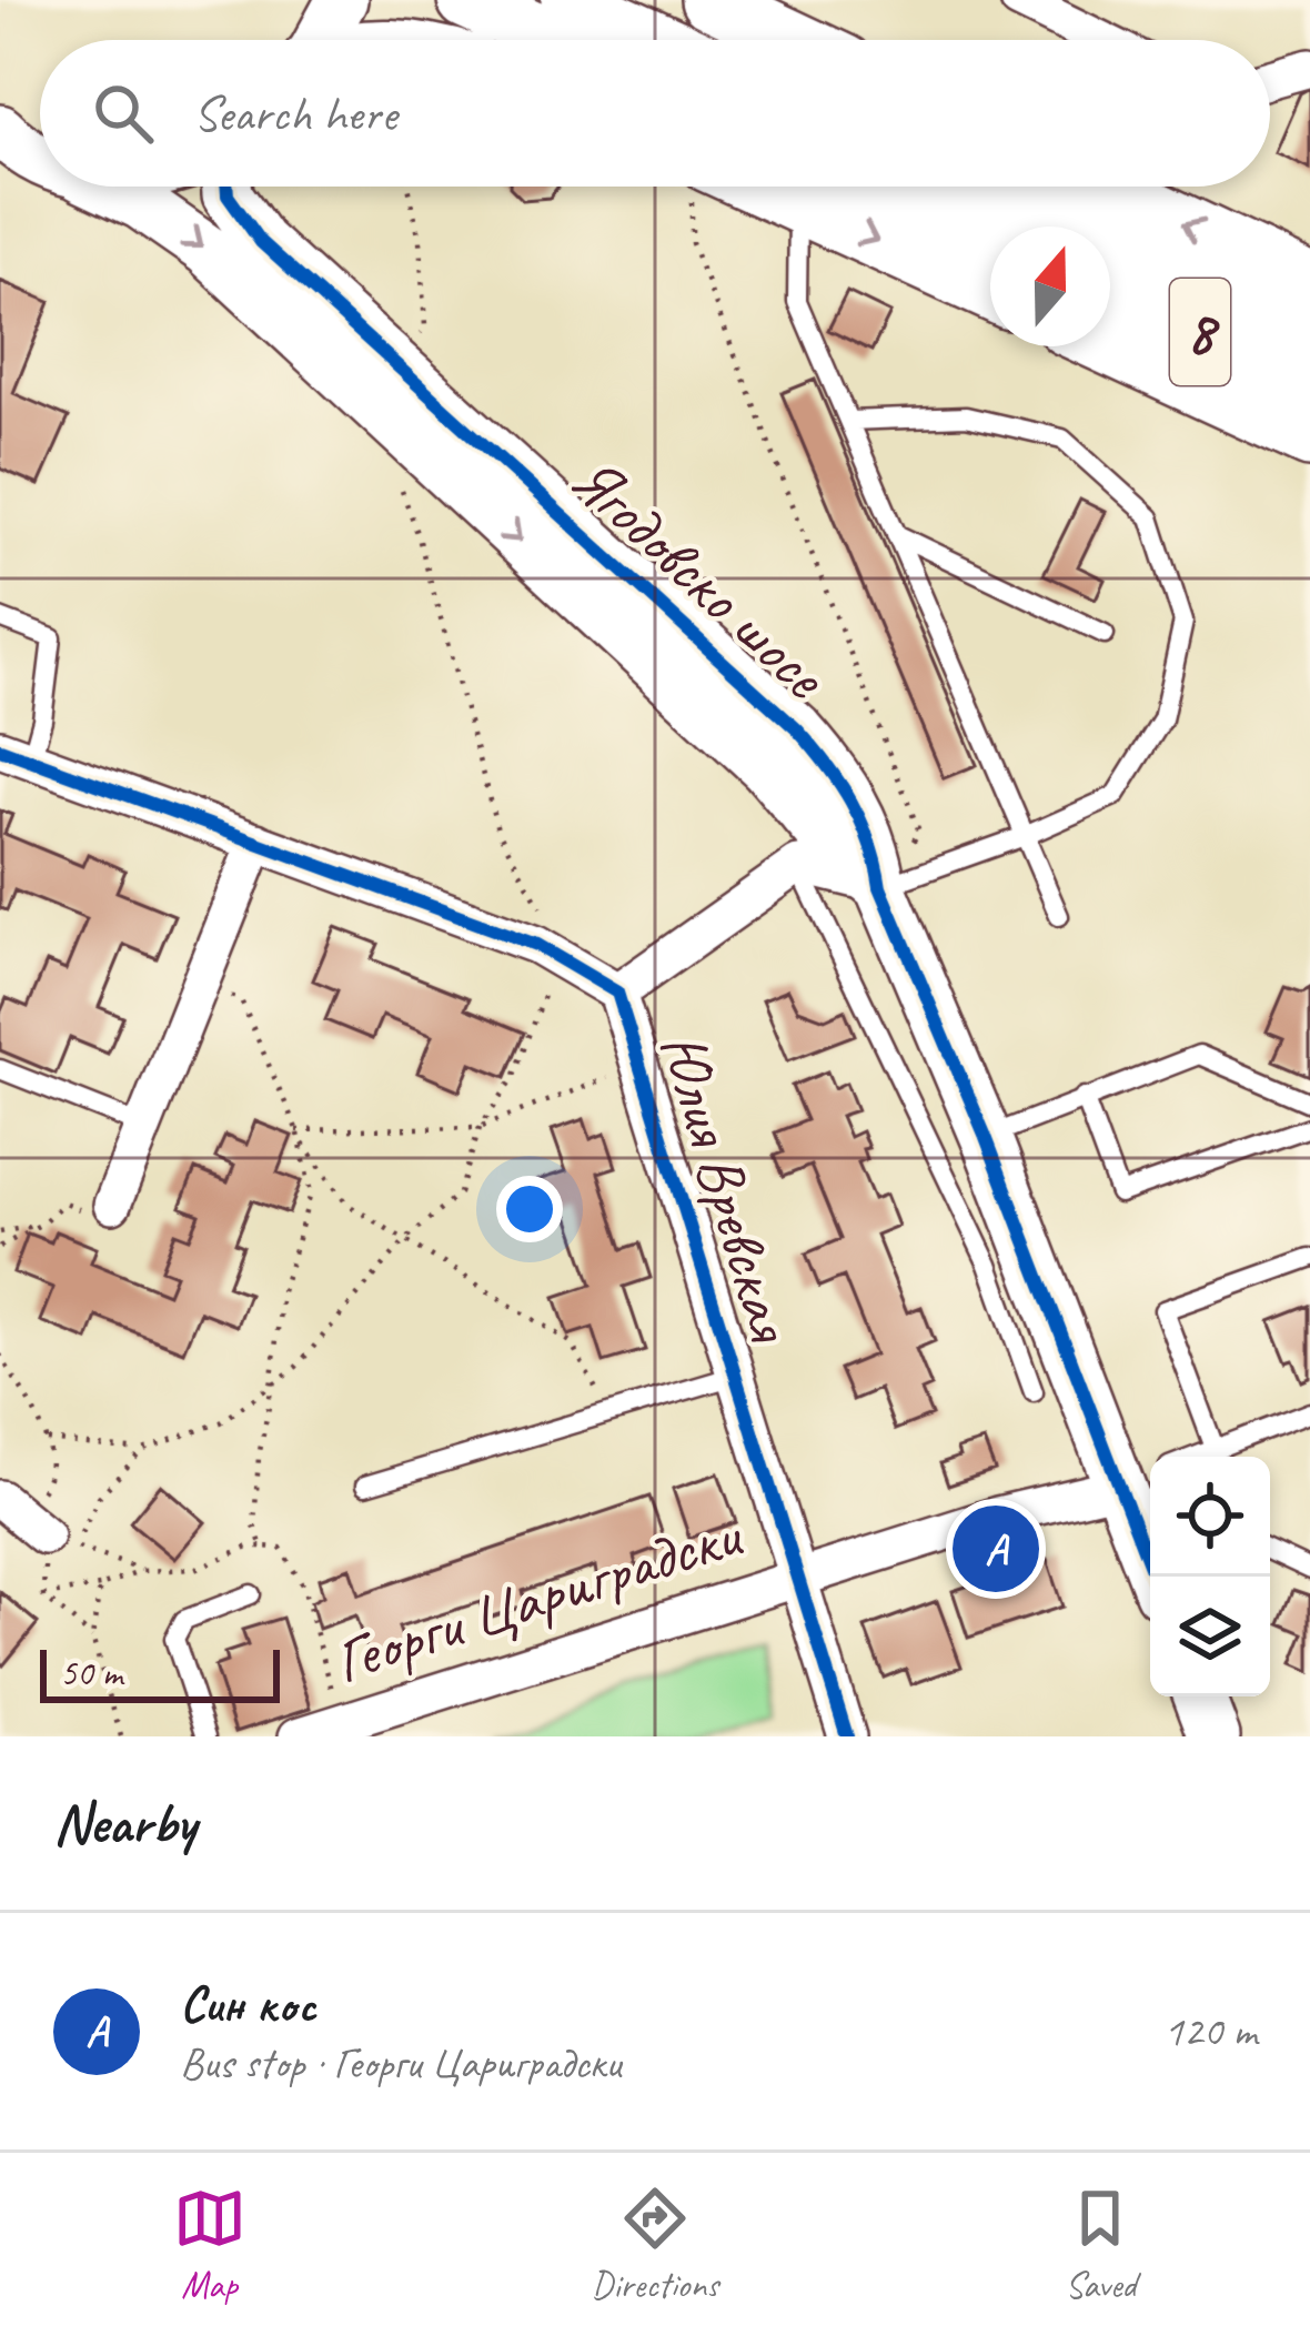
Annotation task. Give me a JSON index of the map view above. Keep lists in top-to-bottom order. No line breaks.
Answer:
{"streets":{"main road":["8"],"street":["Ягодовско шосе","Юлия Вревская","Георги Цариградски"]},"crossings":[["Ягодовско шосе","Георги Цариградски"],["Юлия Вревская","Георги Цариградски"]],"scale_bar":"50 m","north":"top","page":{"search":"Search here","pins":"A","scale":"50 m","heading":"Nearby","list":[{"mark":"A","name":"Син кос","note":"Bus stop · Георги Цариградски","value":"120 m"}],"nav":["Map","Directions","Saved"]}}
